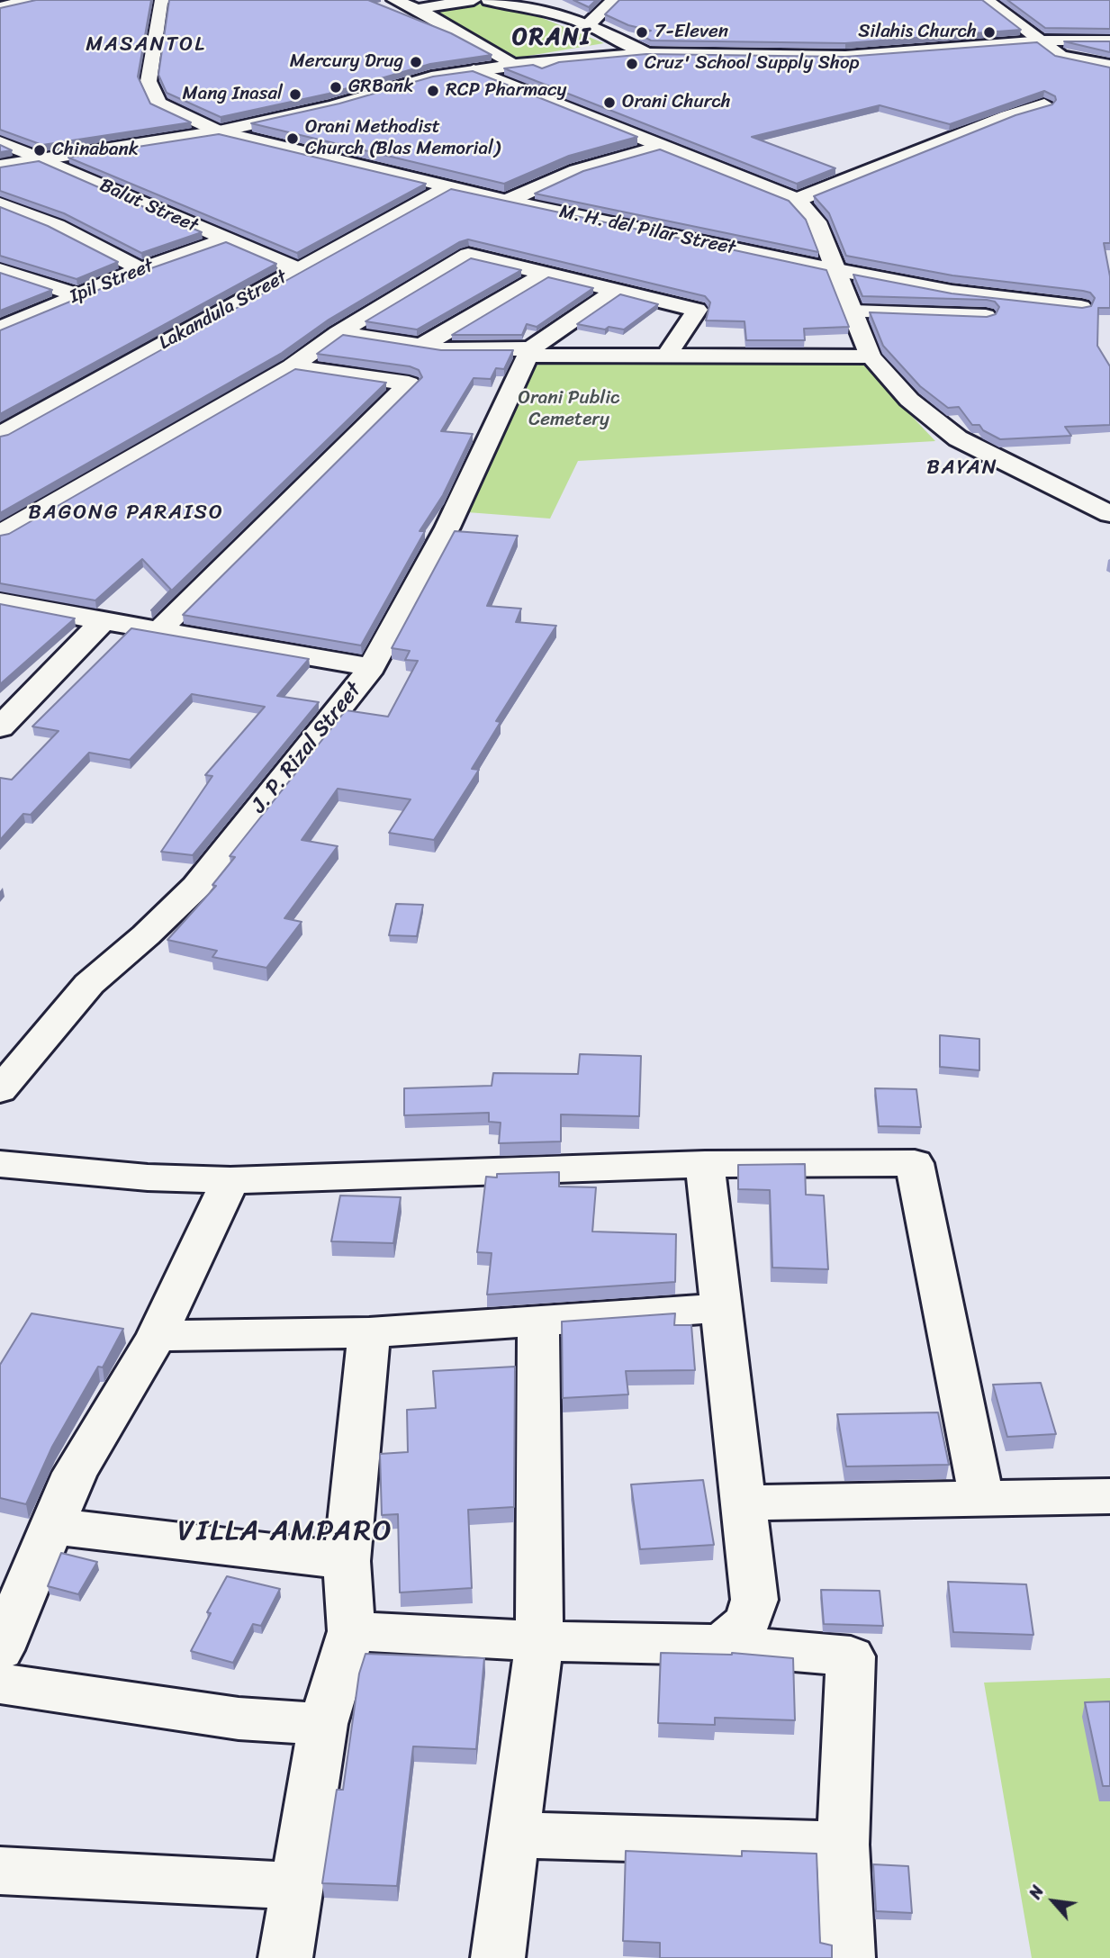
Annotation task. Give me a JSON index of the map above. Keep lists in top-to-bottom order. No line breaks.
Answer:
{"streets":{"street":["Balut Street","M. H. del Pilar Street","Ipil Street","Lakandula Street","J. P. Rizal Street"]},"crossings":[["Balut Street","Ipil Street"],["Balut Street","Lakandula Street"],["M. H. del Pilar Street","Lakandula Street"]],"districts":["ORANI","MASANTOL","BAYAN","BAGONG PARAISO","VILLA AMPARO"],"parks":["Orani Public Cemetery"],"places":["7-Eleven","Silahis Church","Mercury Drug","Cruz' School Supply Shop","GRBank","RCP Pharmacy","Mang Inasal","Orani Church","Orani Methodist Church (Blas Memorial)","Chinabank"],"north":"top left"}
